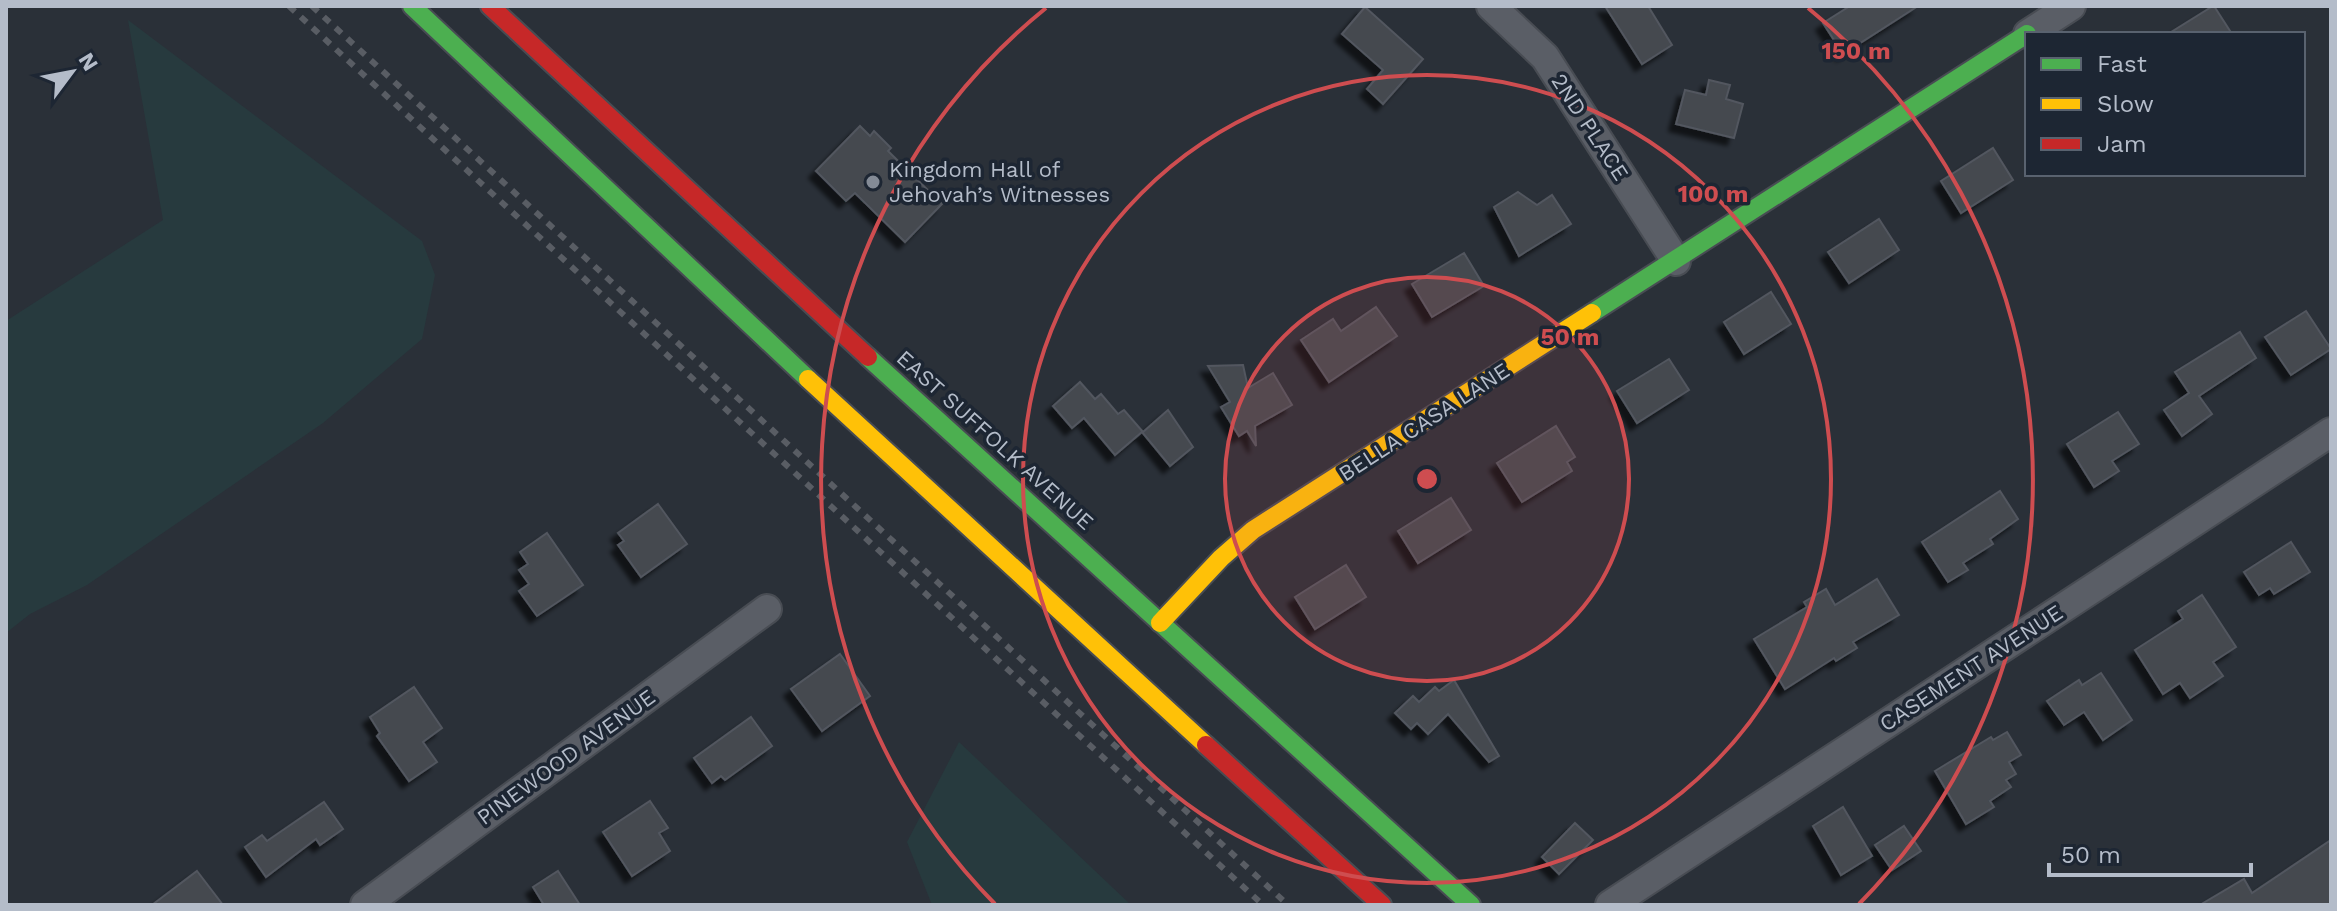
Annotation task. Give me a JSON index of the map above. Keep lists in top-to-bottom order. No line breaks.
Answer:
{"streets":{"main road":["BELLA CASA LANE","EAST SUFFOLK AVENUE"],"street":["2ND PLACE","CASEMENT AVENUE","PINEWOOD AVENUE"]},"crossings":[["2ND PLACE","BELLA CASA LANE"],["BELLA CASA LANE","EAST SUFFOLK AVENUE"]],"places":["Kingdom Hall of Jehovah’s Witnesses"],"legend":["Fast","Slow","Jam"],"scale_bar":"50 m","north":"top right","rings":["150 m","100 m","50 m"]}
